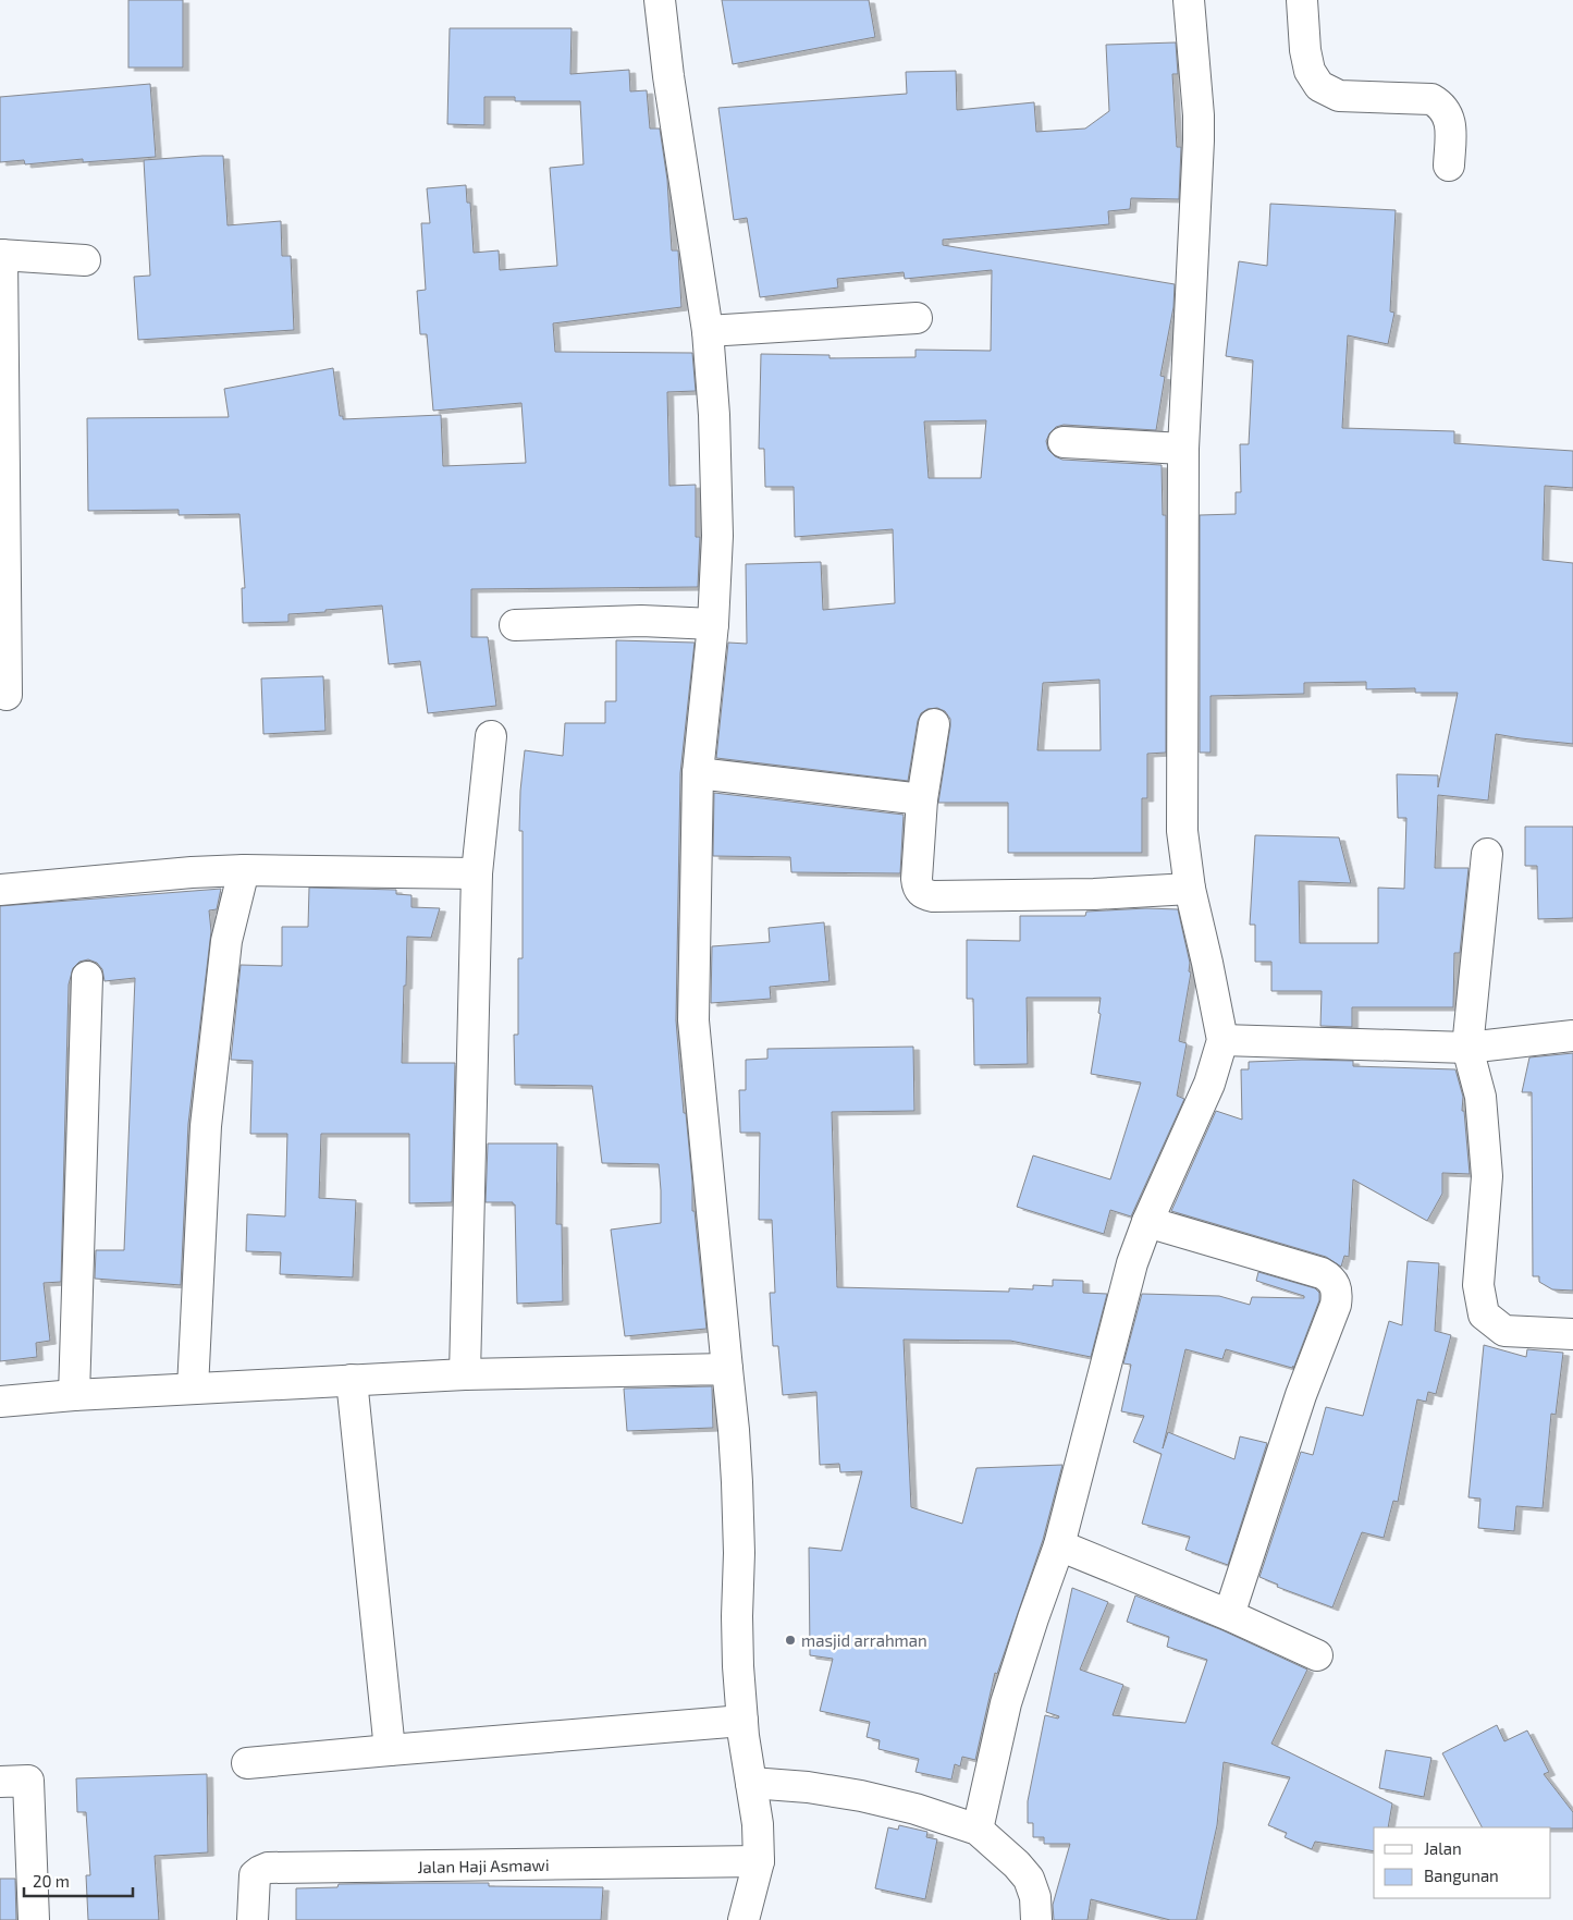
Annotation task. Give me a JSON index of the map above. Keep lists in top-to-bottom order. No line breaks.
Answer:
{"streets":{"street":["Jalan Haji Asmawi"]},"places":["masjid arrahman"],"legend":["Jalan","Bangunan"],"scale_bar":"20 m"}
